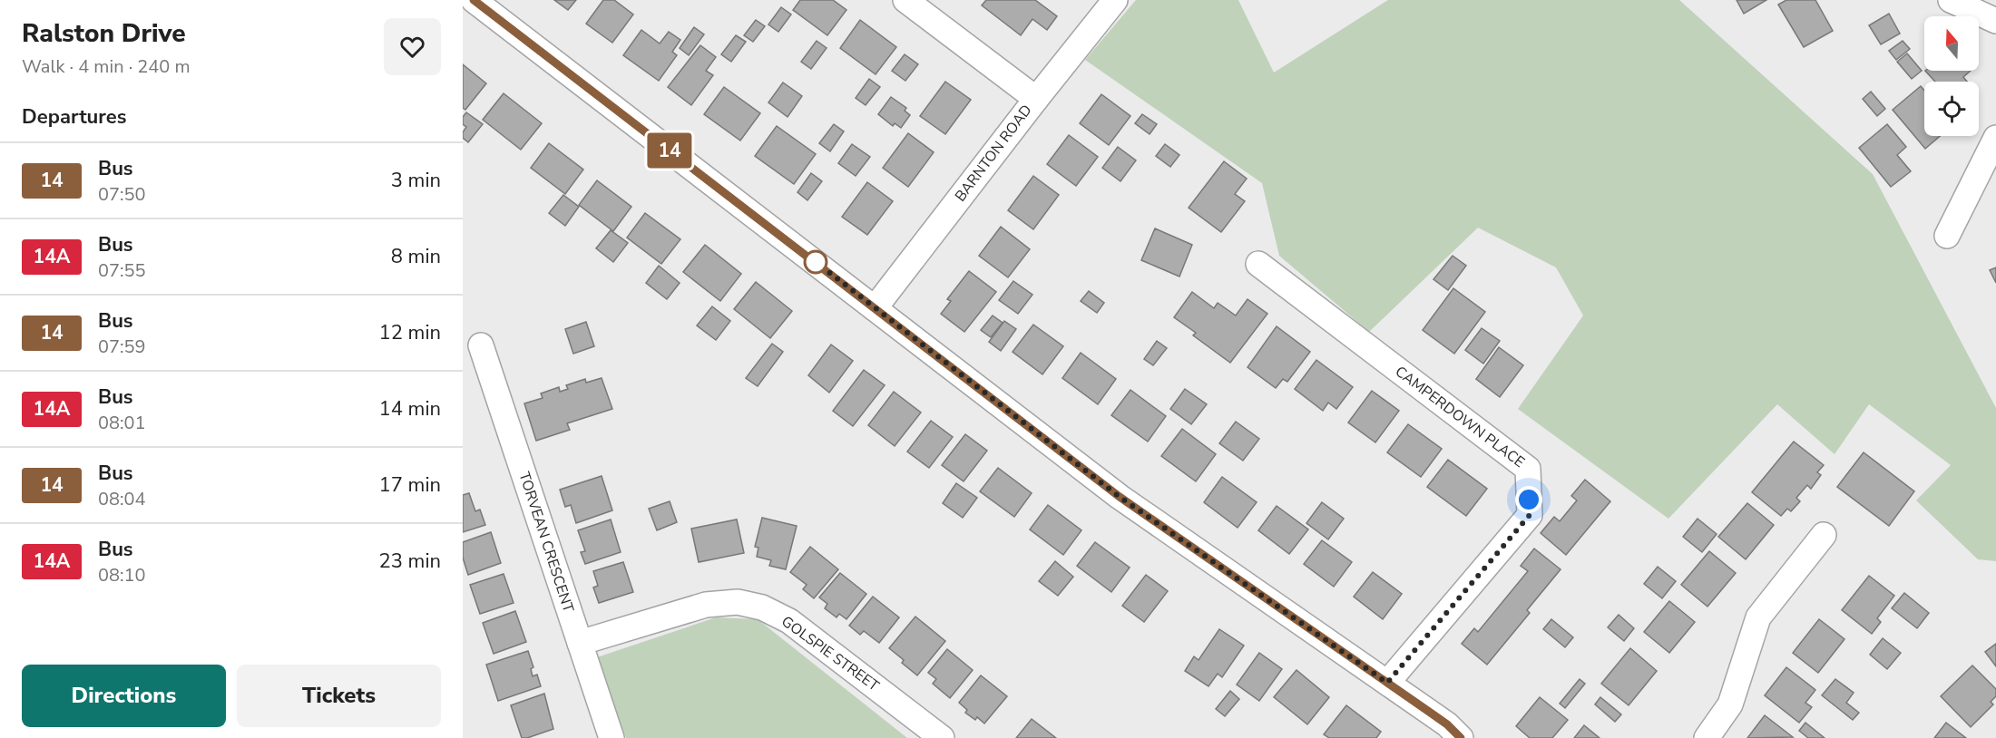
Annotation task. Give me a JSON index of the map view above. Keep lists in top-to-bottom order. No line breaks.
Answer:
{"streets":{"street":["BARNTON ROAD","CAMPERDOWN PLACE","TORVEAN CRESCENT","GOLSPIE STREET"]},"crossings":[["TORVEAN CRESCENT","GOLSPIE STREET"]],"lines":["bus line 14"],"north":"top","page":{"heading":[["Ralston Drive","Walk · 4 min · 240 m"],"Departures"],"on_map":"14","list":[{"mark":"14","name":"Bus","note":"07:50","value":"3 min"},{"mark":"14A","name":"Bus","note":"07:55","value":"8 min"},{"mark":"14","name":"Bus","note":"07:59","value":"12 min"},{"mark":"14A","name":"Bus","note":"08:01","value":"14 min"},{"mark":"14","name":"Bus","note":"08:04","value":"17 min"},{"mark":"14A","name":"Bus","note":"08:10","value":"23 min"}],"buttons":["Directions","Tickets"]}}
